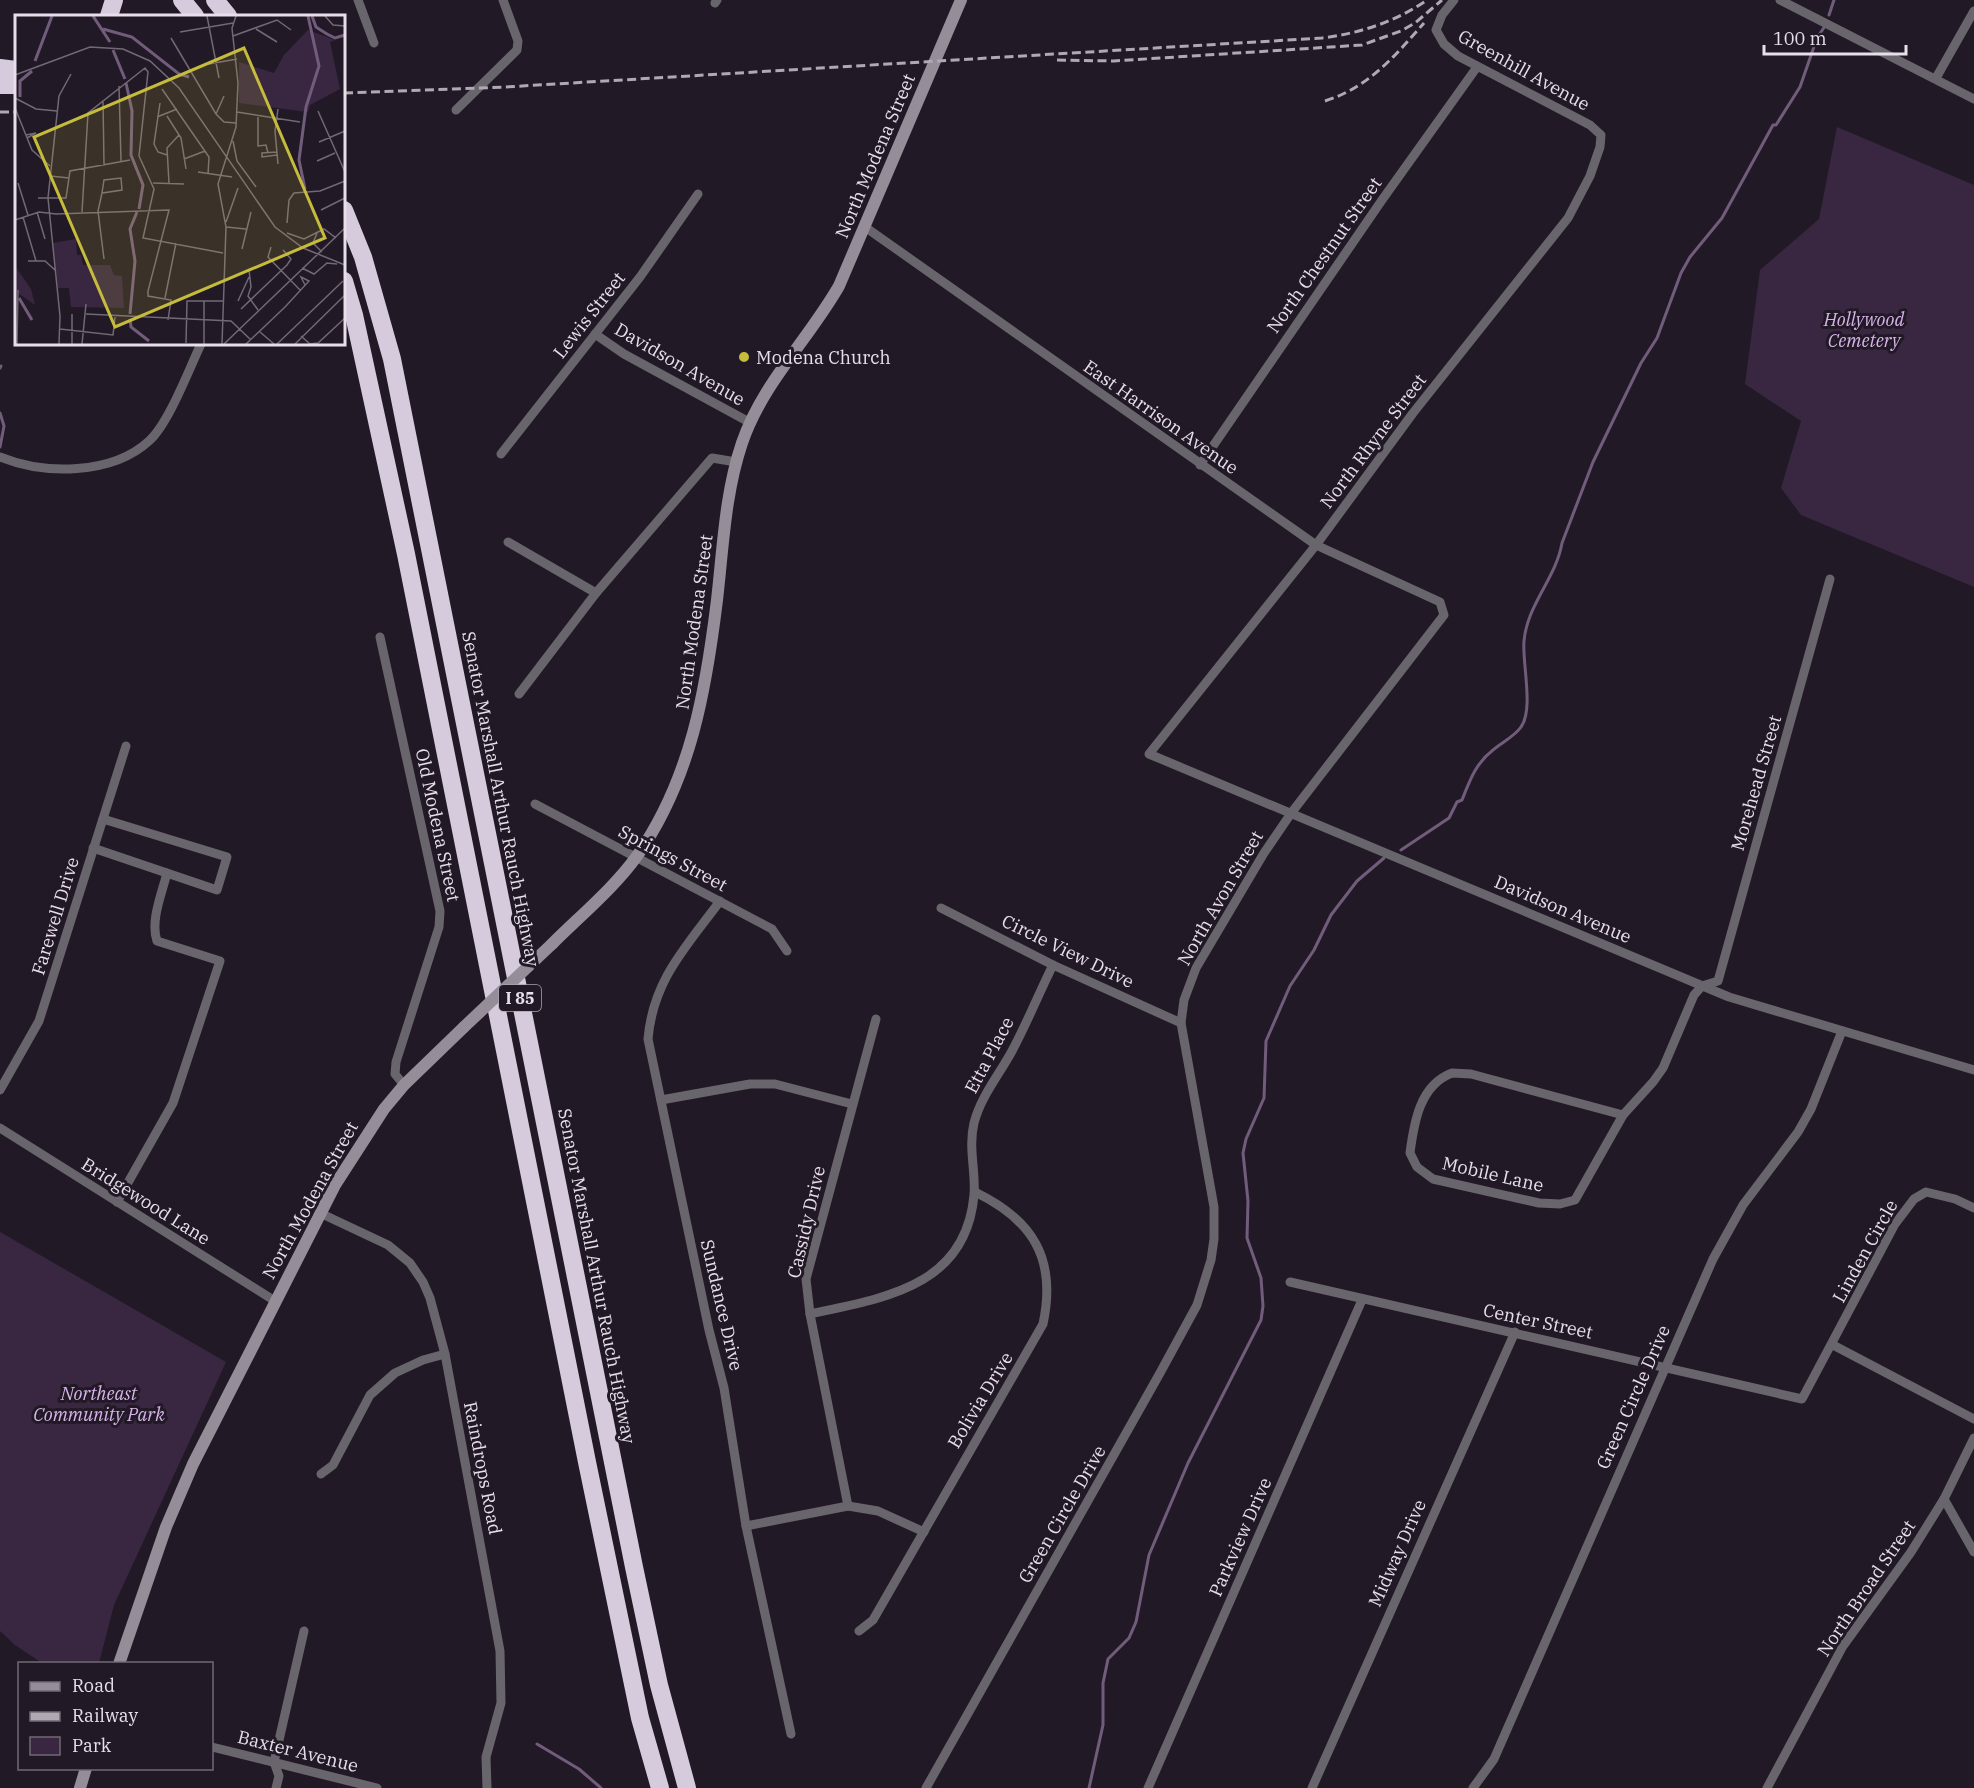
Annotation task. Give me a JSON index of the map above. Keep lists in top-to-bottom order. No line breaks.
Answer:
{"streets":{"highway":["Senator Marshall Arthur Rauch Highway","I 85"],"street":["Greenhill Avenue","North Modena Street","North Chestnut Street","Lewis Street","Davidson Avenue","East Harrison Avenue","North Rhyne Street","Morehead Street","Old Modena Street","Springs Street","North Avon Street","Farewell Drive","Circle View Drive","Etta Place","Mobile Lane","Bridgewood Lane","Cassidy Drive","Linden Circle","Sundance Drive","Center Street","Green Circle Drive","Bolivia Drive","Raindrops Road","Parkview Drive","Midway Drive","North Broad Street","Baxter Avenue"]},"crossings":[["Greenhill Avenue","North Chestnut Street"],["Greenhill Avenue","North Rhyne Street"],["North Modena Street","Davidson Avenue"],["North Modena Street","East Harrison Avenue"],["North Modena Street","Old Modena Street"],["North Modena Street","Springs Street"],["North Modena Street","Bridgewood Lane"],["North Modena Street","Raindrops Road"],["North Chestnut Street","East Harrison Avenue"],["Lewis Street","Davidson Avenue"],["Davidson Avenue","North Rhyne Street"],["Davidson Avenue","Morehead Street"],["Davidson Avenue","North Avon Street"],["Davidson Avenue","Mobile Lane"],["Davidson Avenue","Green Circle Drive"],["East Harrison Avenue","North Rhyne Street"],["East Harrison Avenue","North Avon Street"],["Morehead Street","Mobile Lane"],["Springs Street","Sundance Drive"],["North Avon Street","Circle View Drive"],["North Avon Street","Green Circle Drive"],["Circle View Drive","Etta Place"],["Etta Place","Cassidy Drive"],["Etta Place","Bolivia Drive"],["Linden Circle","Center Street"],["Center Street","Green Circle Drive"],["Center Street","Parkview Drive"],["Center Street","Midway Drive"]],"parks":["Hollywood Cemetery","Northeast Community Park"],"places":["Modena Church"],"legend":["Road","Railway","Park"],"scale_bar":"100 m"}
